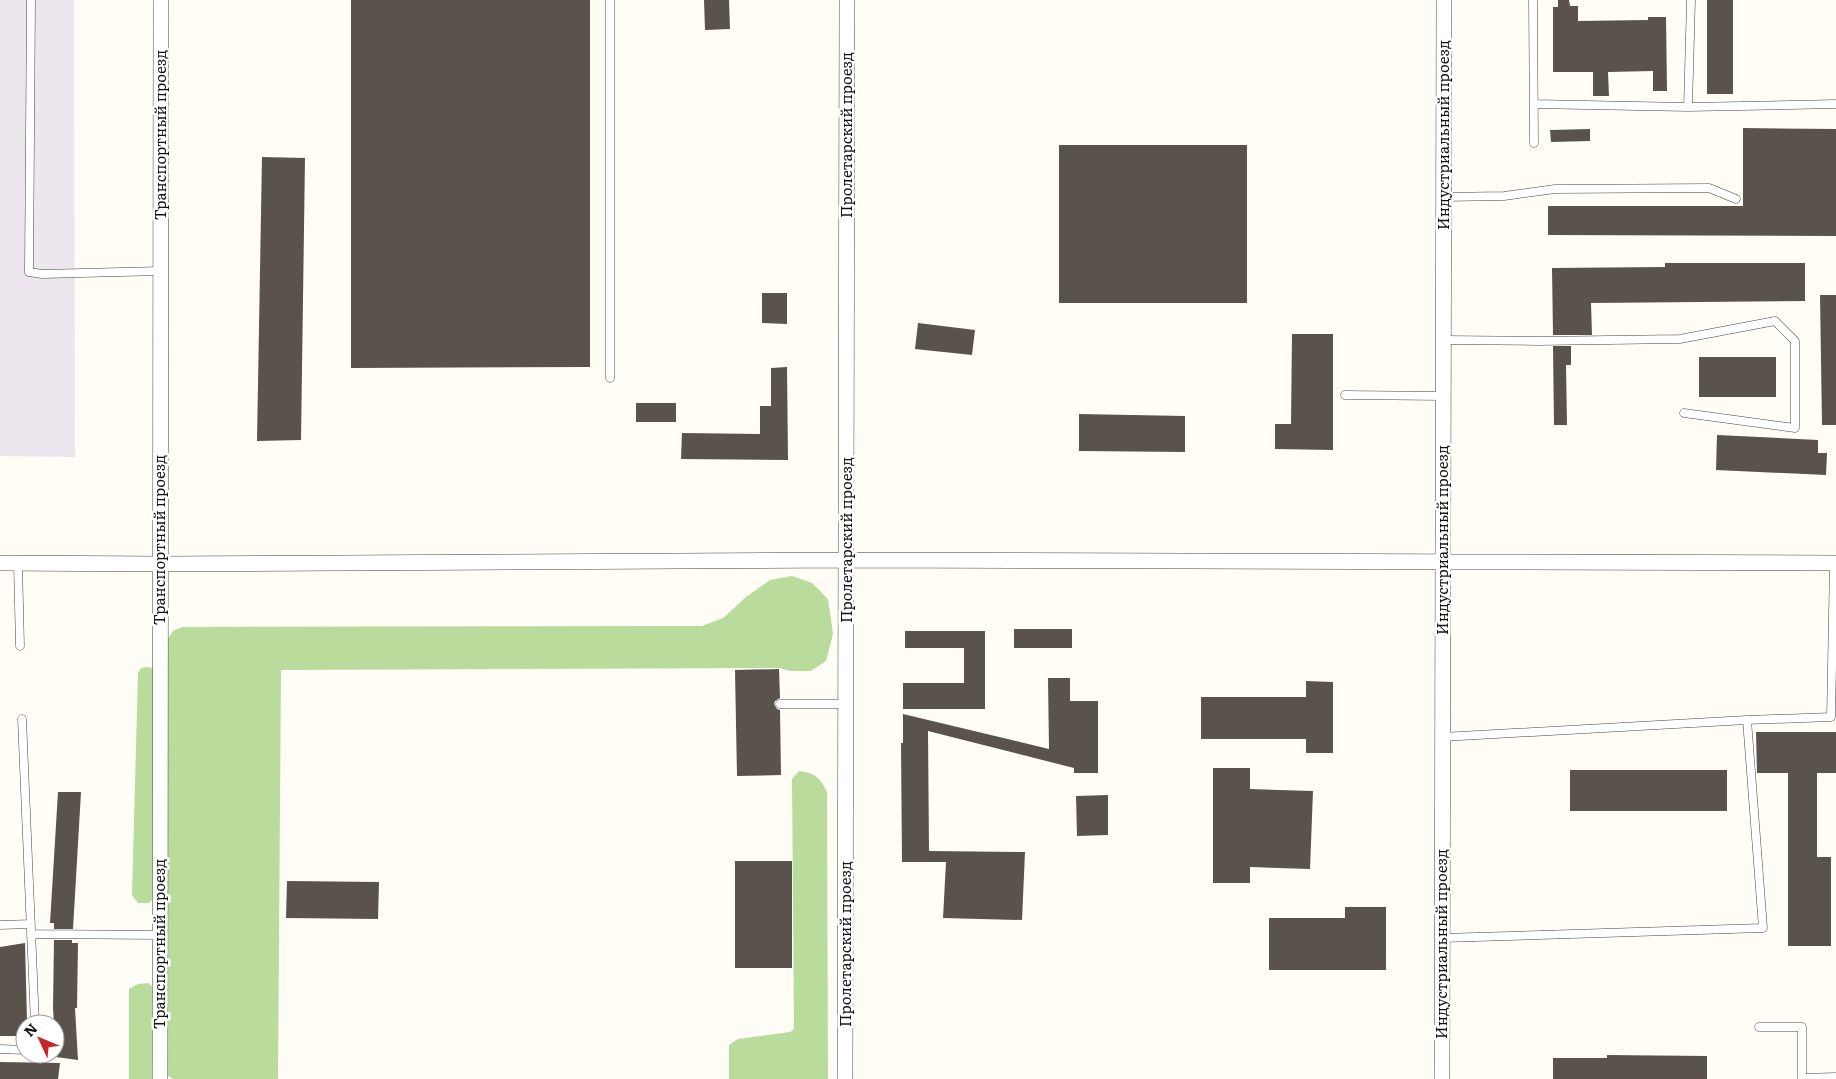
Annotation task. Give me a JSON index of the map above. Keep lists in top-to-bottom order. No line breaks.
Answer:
{"streets":{"street":["Транспортный проезд","Пролетарский проезд","Индустриальный проезд"]},"north":"top left"}
